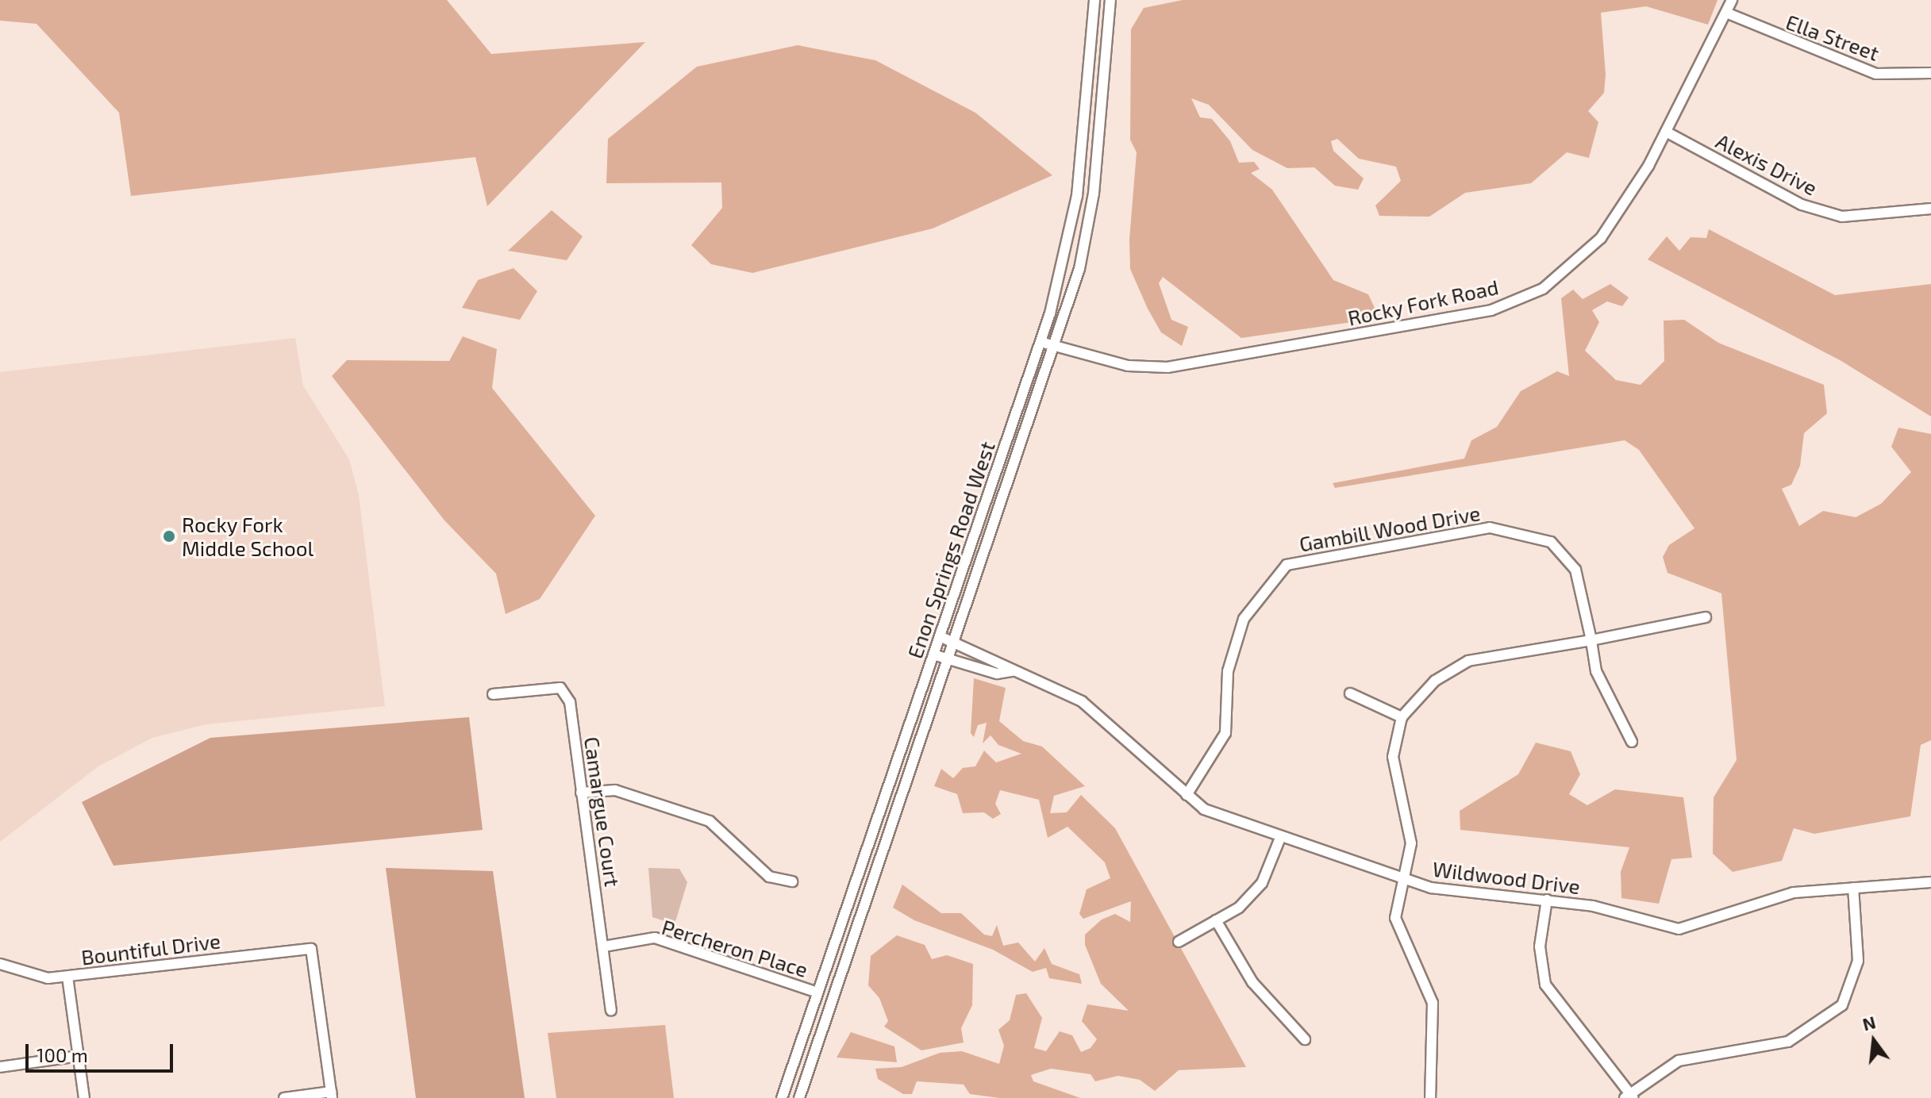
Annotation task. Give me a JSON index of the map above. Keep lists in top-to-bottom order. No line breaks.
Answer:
{"streets":{"street":["Ella Street","Alexis Drive","Rocky Fork Road","Gambill Wood Drive","Enon Springs Road West","Camargue Court","Wildwood Drive","Percheron Place","Bountiful Drive"]},"crossings":[["Ella Street","Rocky Fork Road"],["Alexis Drive","Rocky Fork Road"],["Rocky Fork Road","Enon Springs Road West"],["Gambill Wood Drive","Wildwood Drive"],["Enon Springs Road West","Wildwood Drive"],["Enon Springs Road West","Percheron Place"],["Camargue Court","Percheron Place"]],"places":["Rocky Fork Middle School"],"scale_bar":"100 m","north":"top"}
